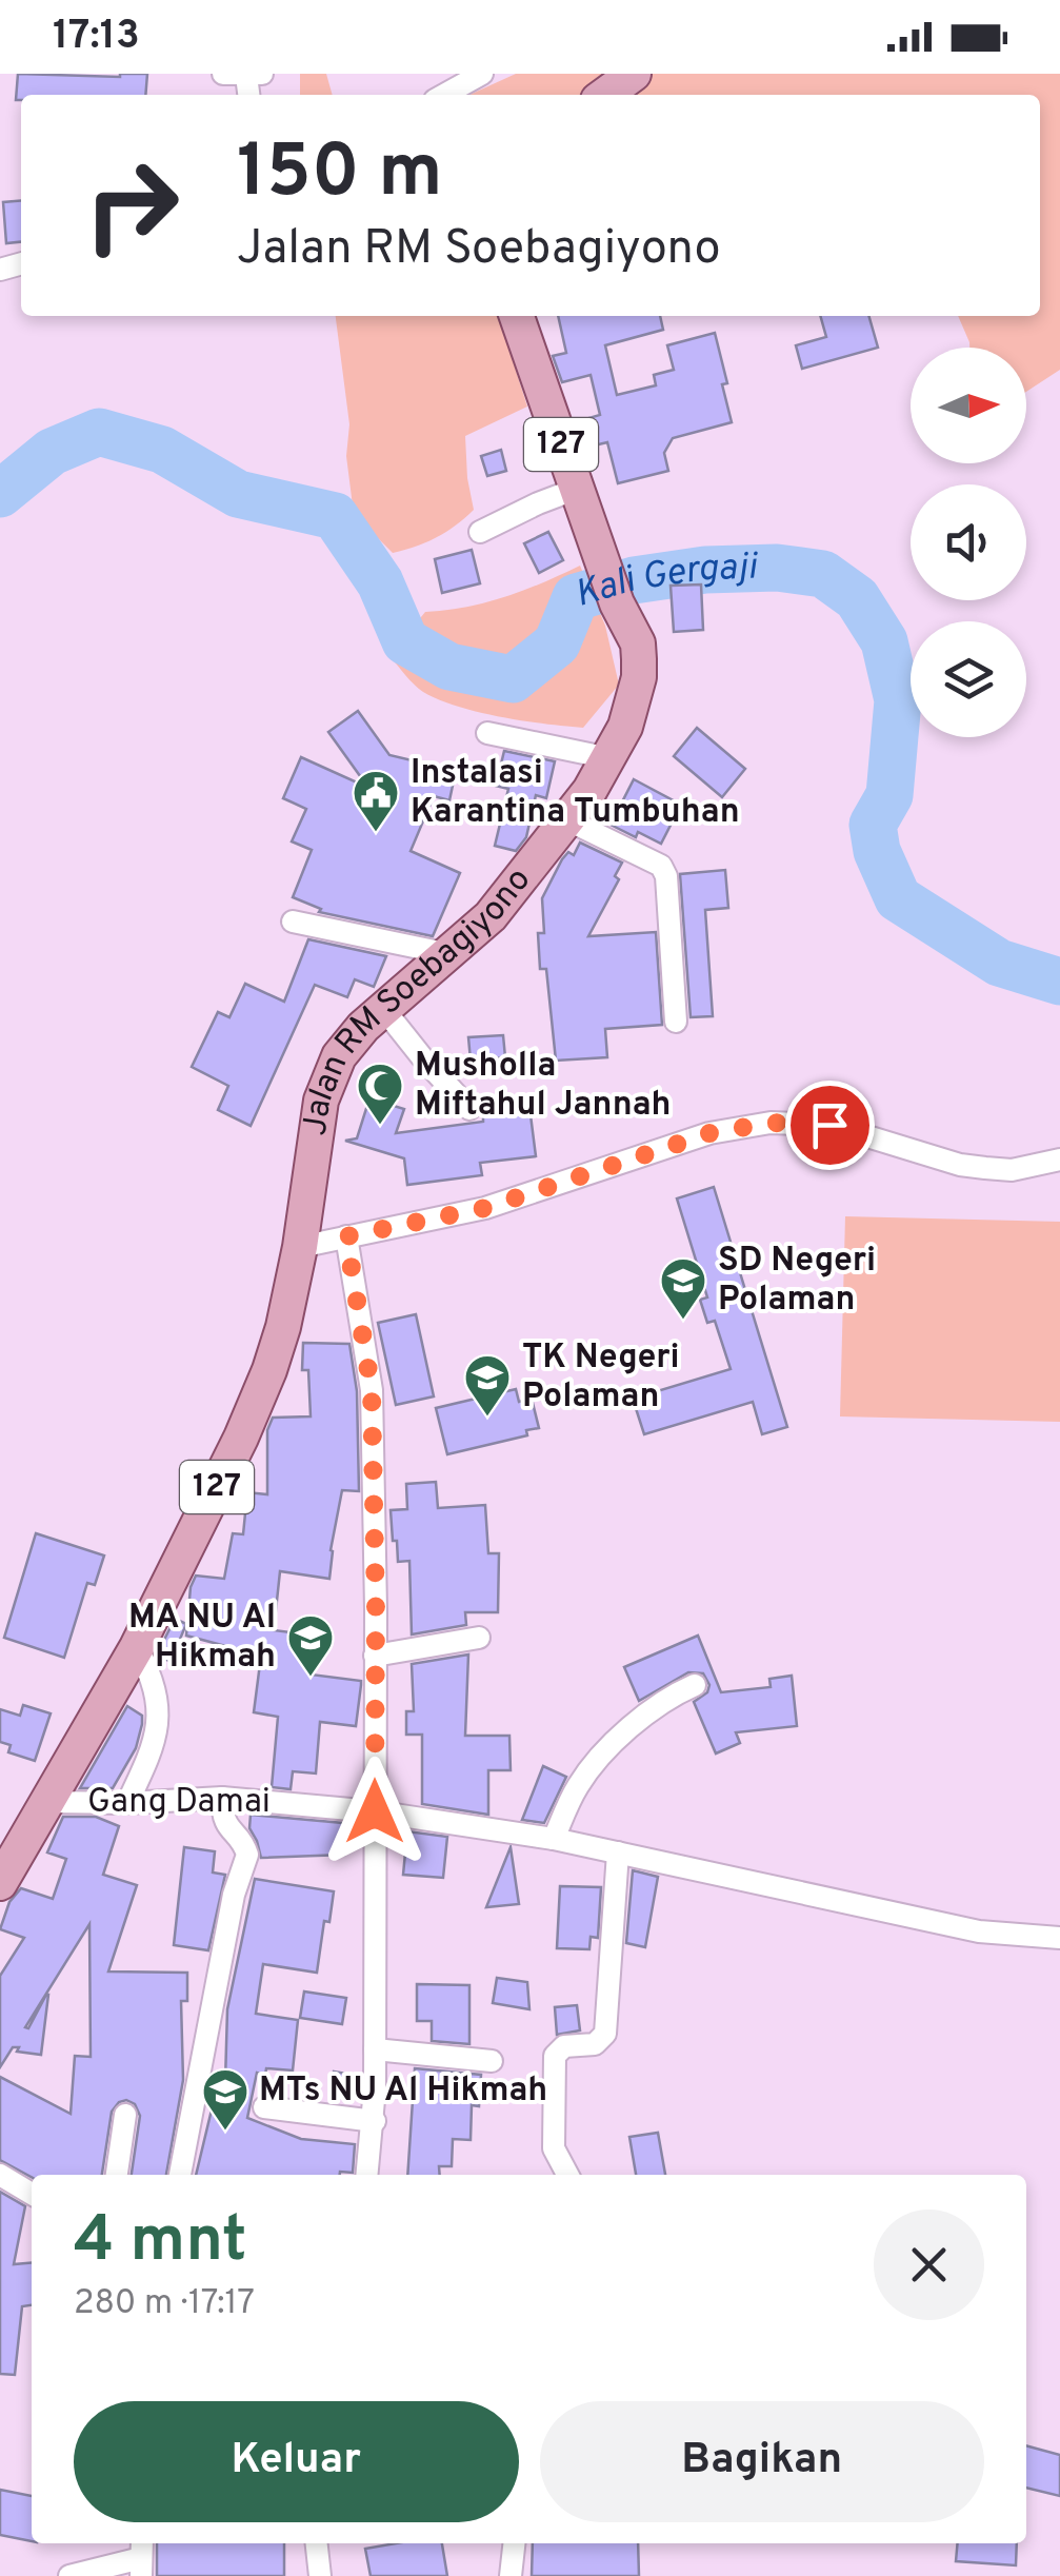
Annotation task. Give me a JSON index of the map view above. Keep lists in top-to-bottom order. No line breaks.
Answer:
{"streets":{"main road":["127","Jalan RM Soebagiyono"],"street":["Gang Damai"]},"crossings":[["Jalan RM Soebagiyono","Gang Damai"]],"water":["Kali Gergaji"],"places":{"public building":["Instalasi Karantina Tumbuhan"],"mosque":["Musholla Miftahul Jannah"],"school or university":["SD Negeri Polaman","TK Negeri Polaman","MA NU Al Hikmah","MTs NU Al Hikmah"]},"north":"right","page":{"status":"17:13","turn":["150 m","Jalan RM Soebagiyono"],"heading":["4 mnt","280 m · 17:17"],"buttons":["Keluar","Bagikan"]}}
